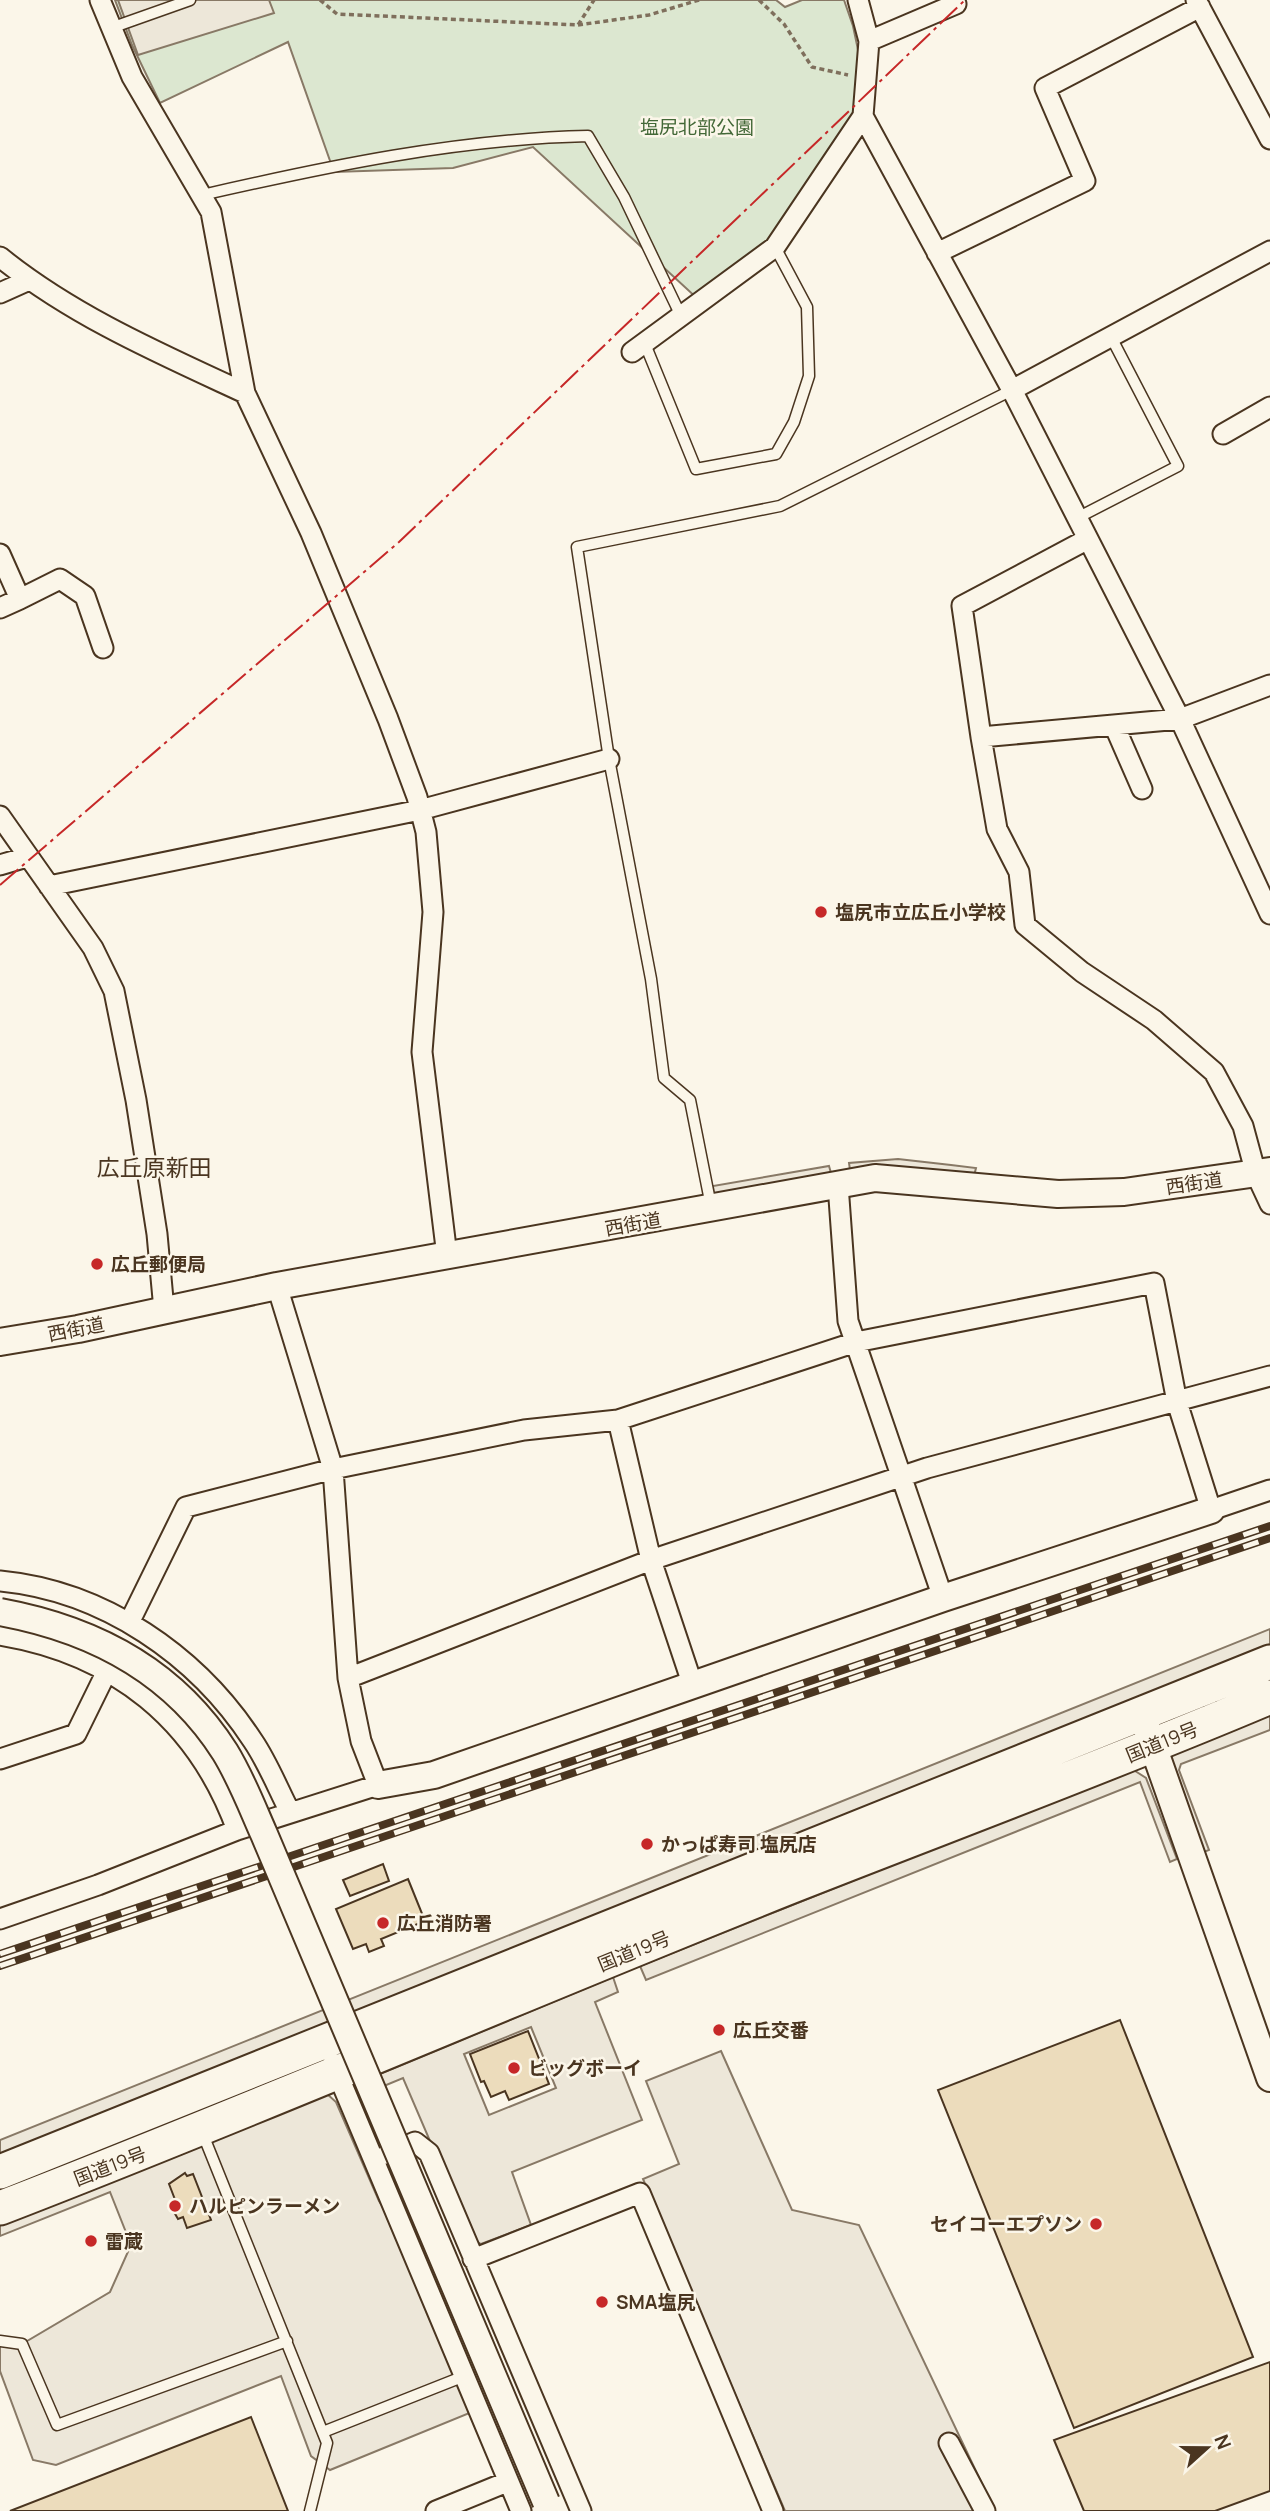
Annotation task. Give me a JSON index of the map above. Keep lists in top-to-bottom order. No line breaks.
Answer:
{"streets":{"highway":["国道19号"],"street":["西街道"]},"districts":["広丘原新田"],"parks":["塩尻北部公園"],"places":["塩尻市立広丘小学校","広丘郵便局","かっぱ寿司 塩尻店","広丘消防署","広丘交番","ビッグボーイ","ハルピンラーメン","セイコーエプソン","雷蔵","SMA塩尻"],"north":"right"}
